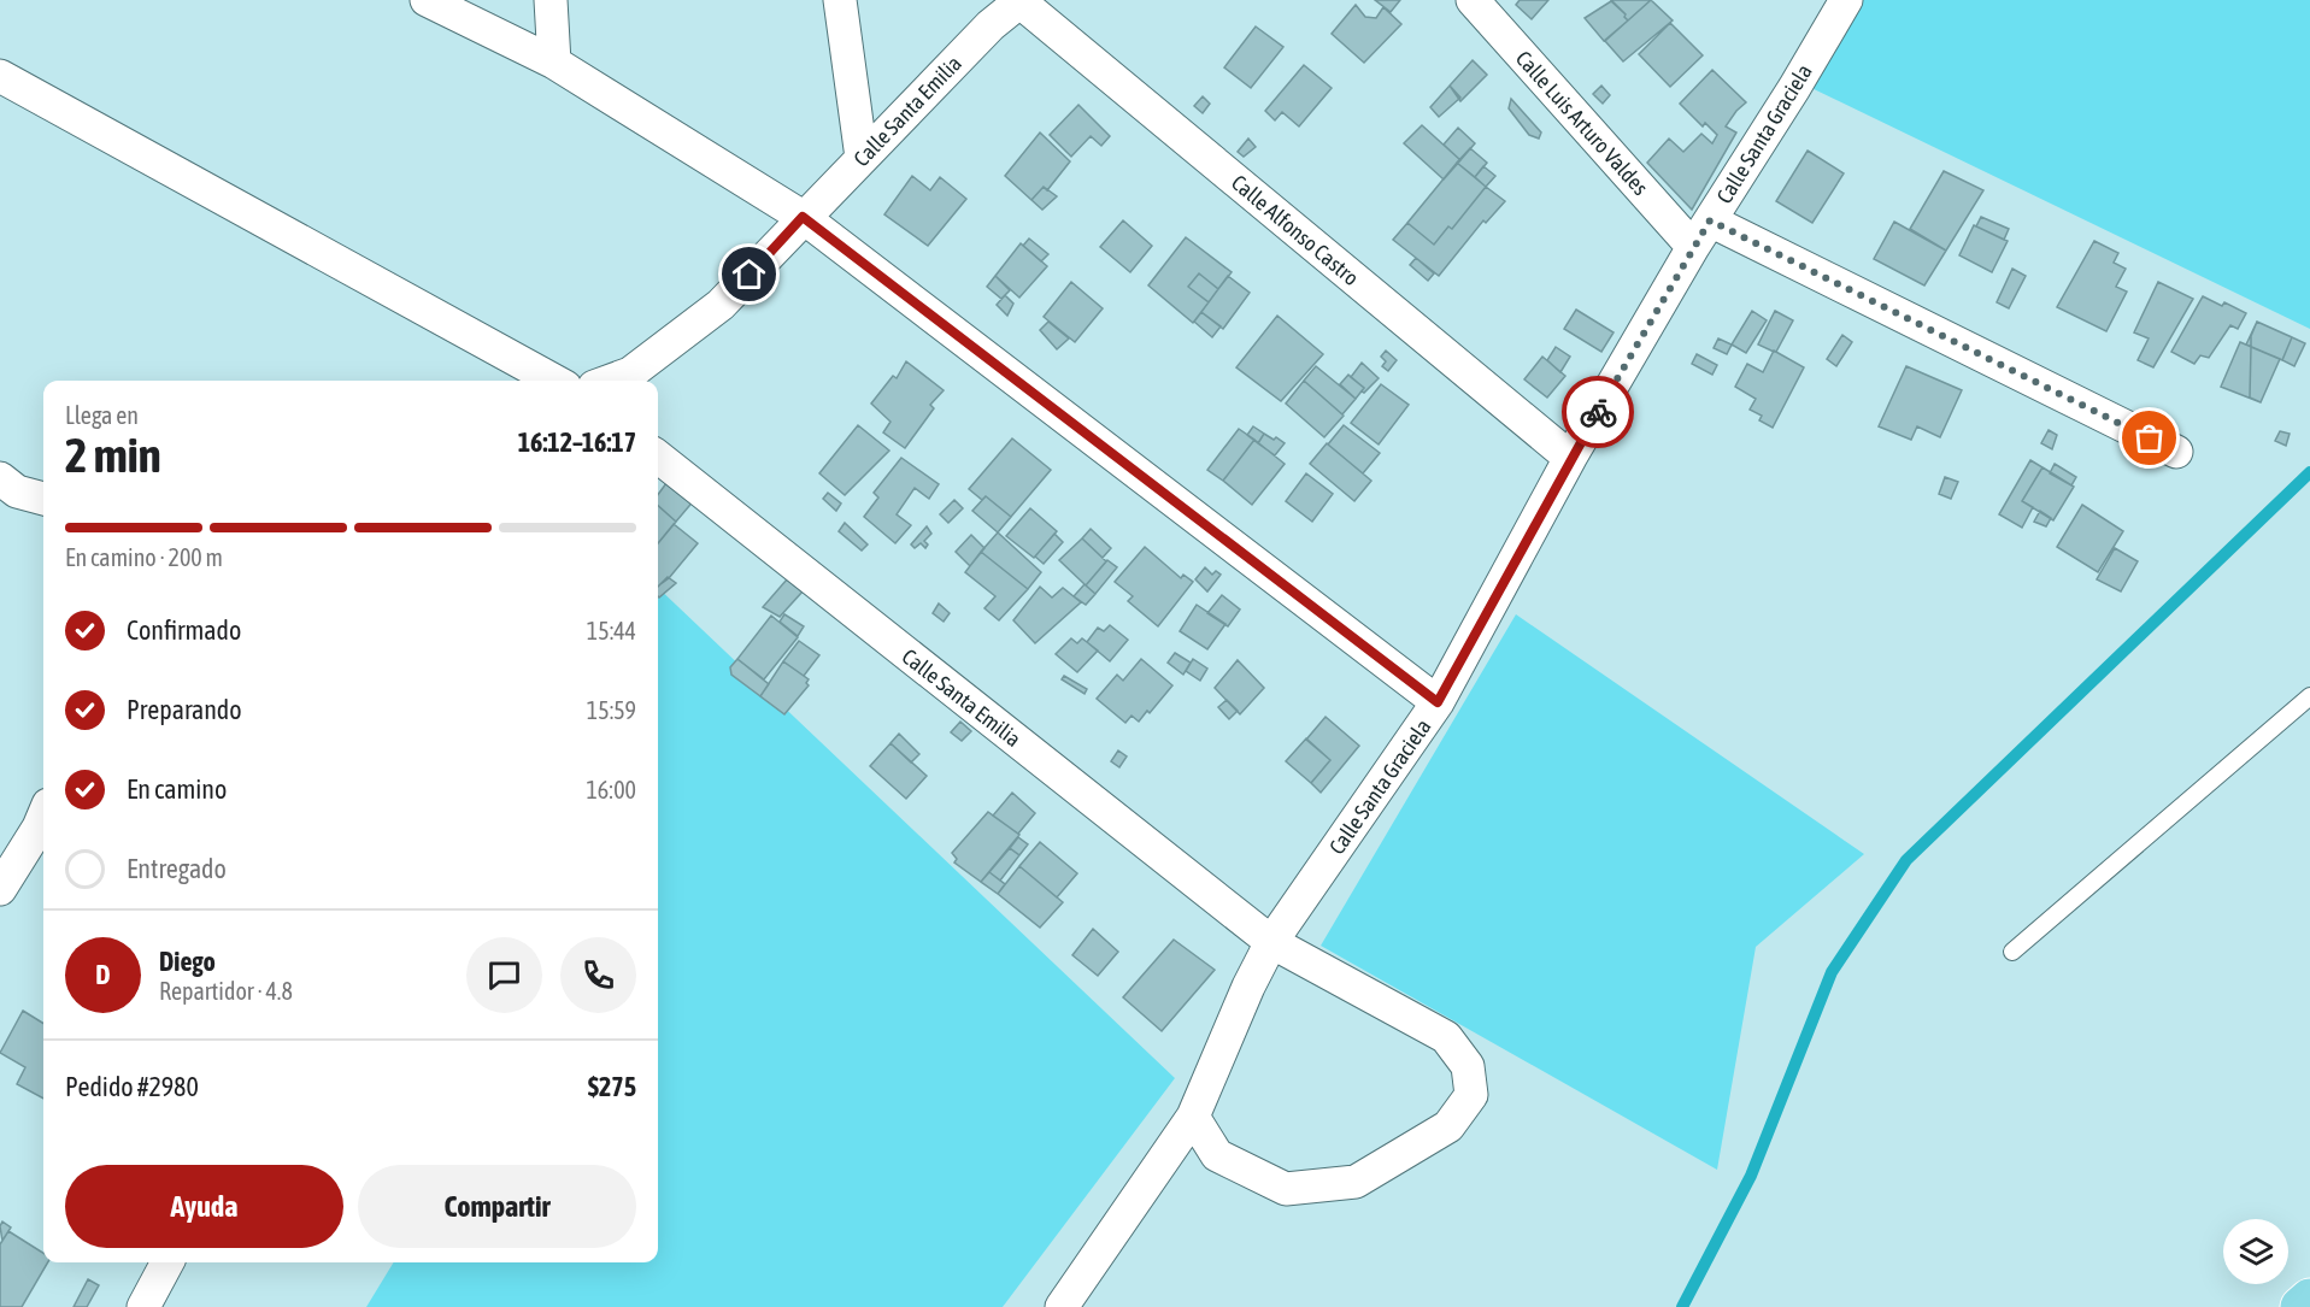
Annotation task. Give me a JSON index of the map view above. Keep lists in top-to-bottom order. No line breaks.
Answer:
{"streets":{"street":["Calle Santa Emilia","Calle Luis Arturo Valdes","Calle Santa Graciela","Calle Alfonso Castro"]},"crossings":[["Calle Santa Emilia","Calle Santa Graciela"],["Calle Santa Emilia","Calle Alfonso Castro"],["Calle Luis Arturo Valdes","Calle Santa Graciela"],["Calle Santa Graciela","Calle Alfonso Castro"]],"page":{"heading":["2 min","Llega en","16:12–16:17"],"panel":["Diego","Repartidor · 4.8","Pedido #2980","$275"],"bar":"En camino · 200 m","list":[["Confirmado","15:44"],["Preparando","15:59"],["En camino","16:00"],"Entregado"],"round":"D","buttons":["Ayuda","Compartir"]}}
